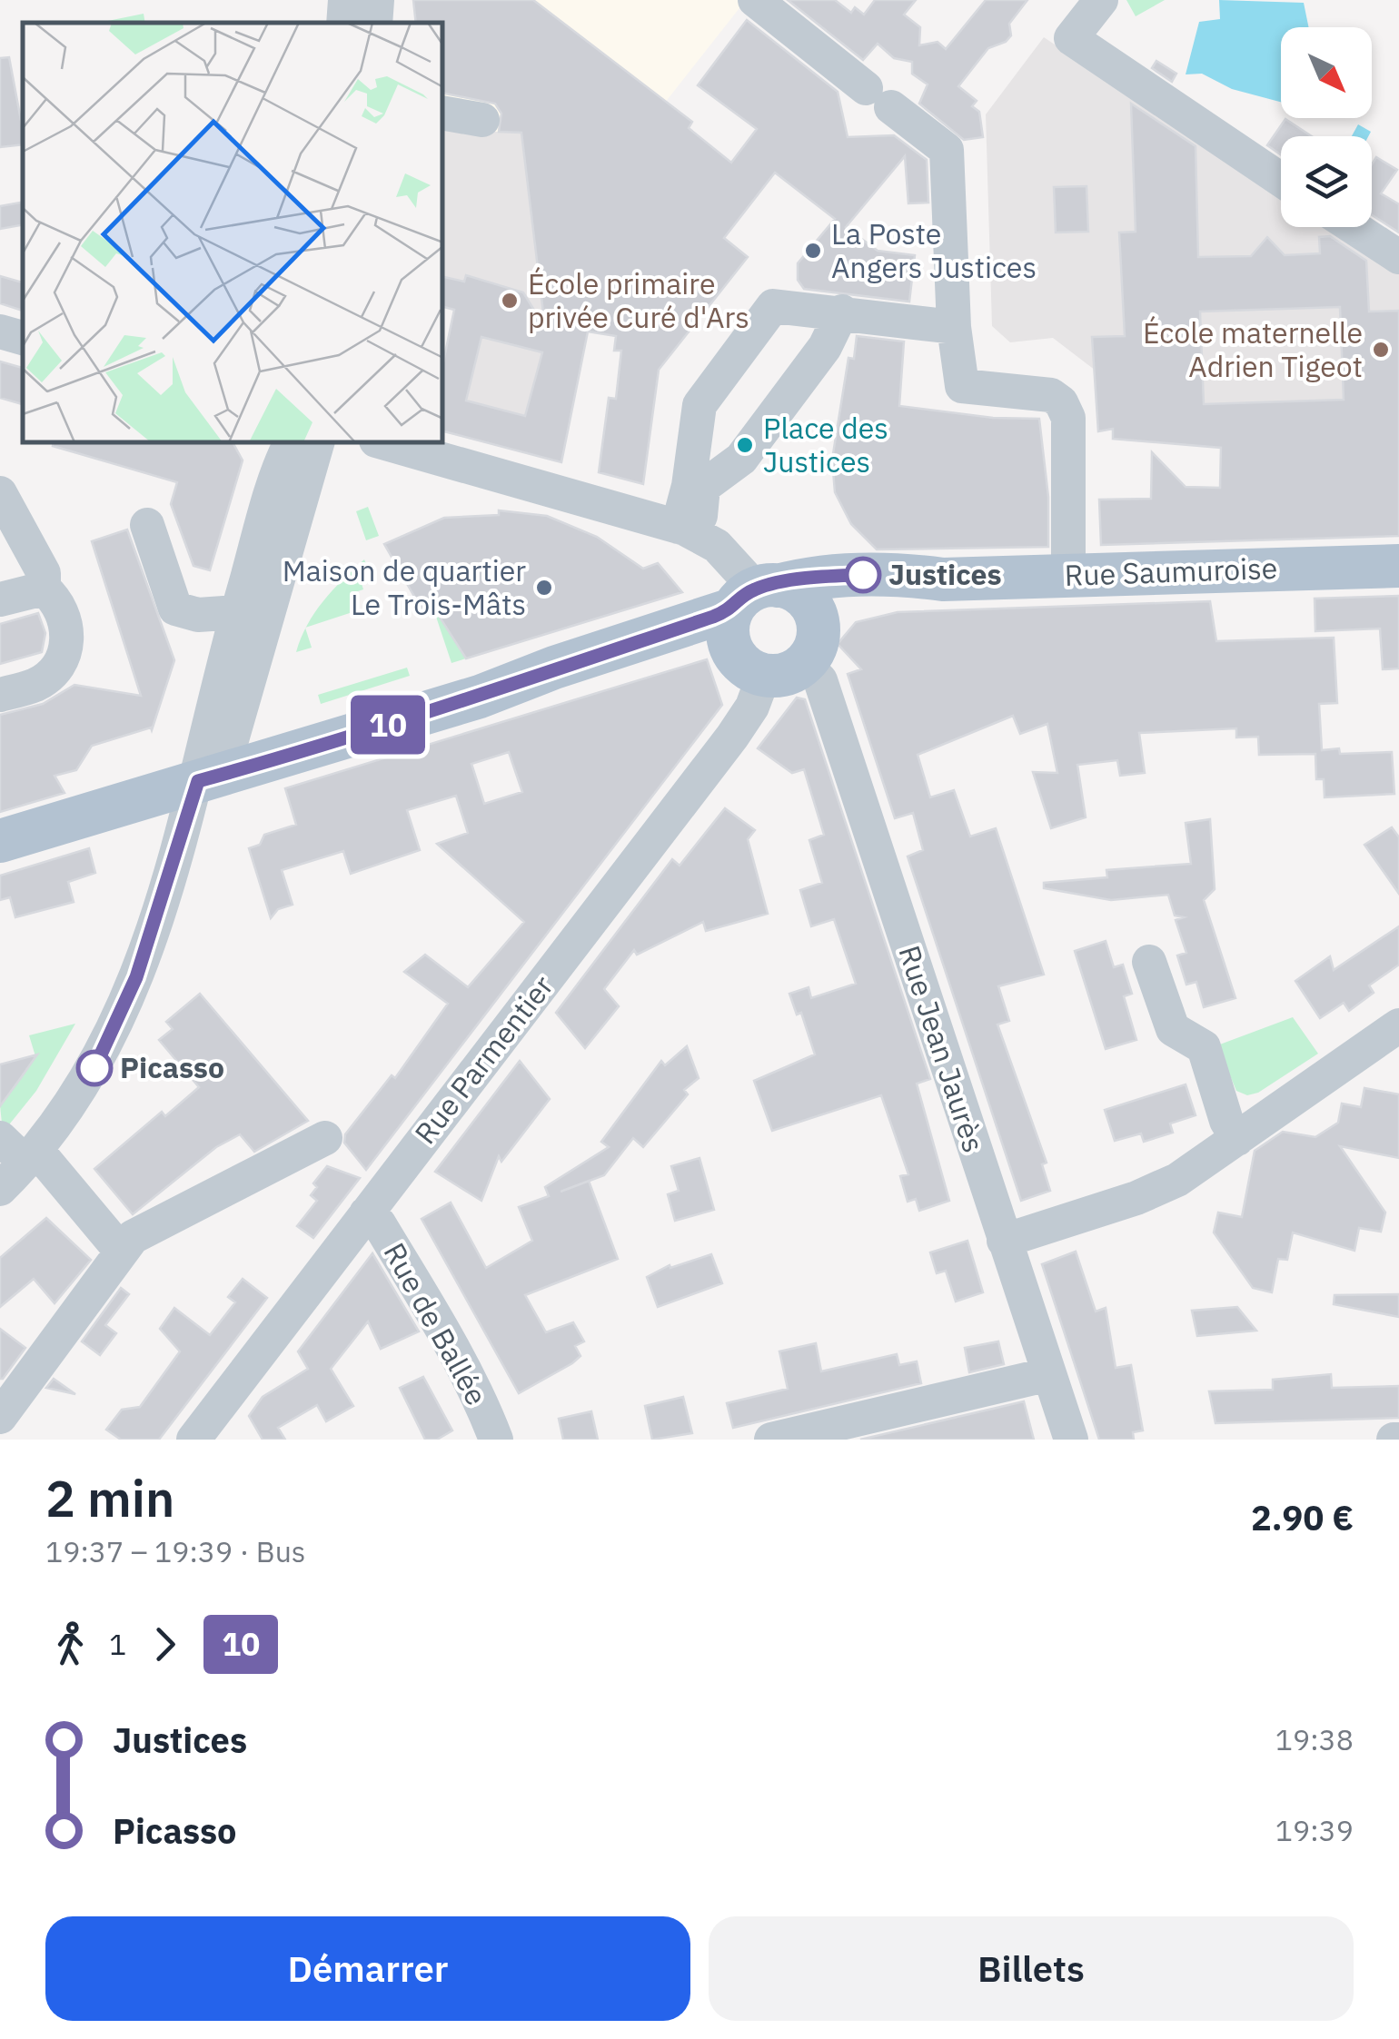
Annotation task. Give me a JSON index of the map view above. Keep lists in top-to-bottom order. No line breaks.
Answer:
{"streets":{"main road":["Rue Saumuroise"],"street":["Rue Jean Jaurès","Rue Parmentier","Rue de Ballée"]},"crossings":[["Rue Saumuroise","Rue Jean Jaurès"],["Rue Saumuroise","Rue Parmentier"],["Rue Jean Jaurès","Rue Parmentier"],["Rue Parmentier","Rue de Ballée"]],"places":["La Poste Angers Justices","École primaire privée Curé d'Ars","École maternelle Adrien Tigeot","Place des Justices","Justices","Maison de quartier Le Trois-Mâts","Picasso"],"lines":["bus line 10"],"north":"bottom right","page":{"on_map":"10","heading":["2 min","19:37 – 19:39 · Bus","2.90 €"],"legs":["1","10"],"list":[{"name":"Justices","value":"19:38"},{"name":"Picasso","value":"19:39"}],"buttons":["Démarrer","Billets"]}}
